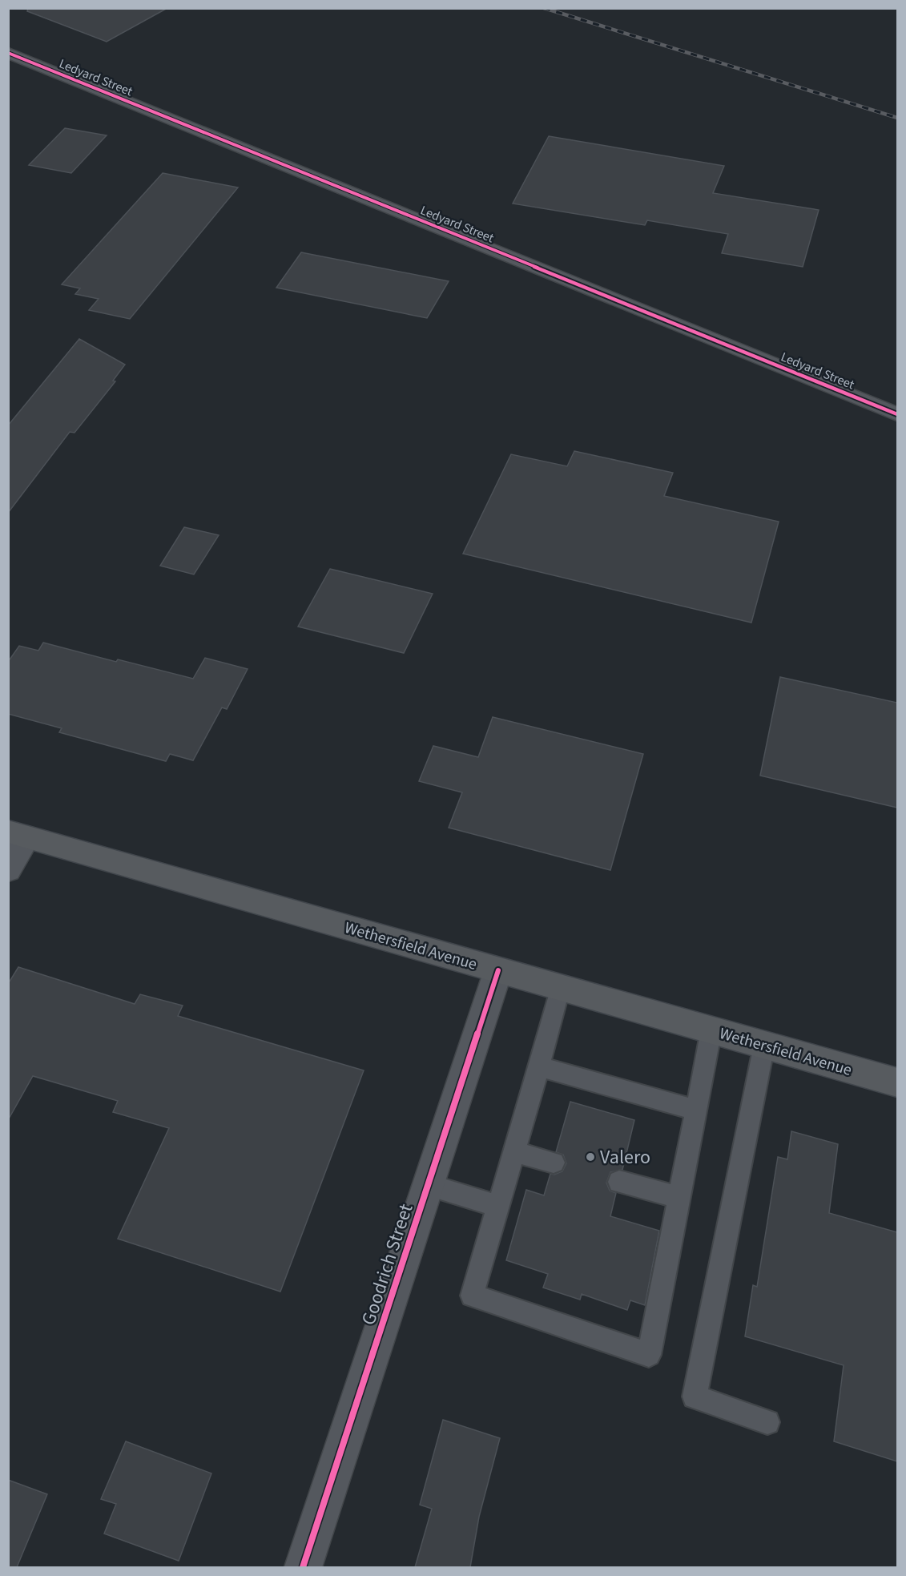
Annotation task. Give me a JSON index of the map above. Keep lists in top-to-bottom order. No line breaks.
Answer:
{"streets":{"main road":["Wethersfield Avenue"],"street":["Ledyard Street","Goodrich Street"]},"crossings":[["Wethersfield Avenue","Goodrich Street"]],"places":["Valero"]}
